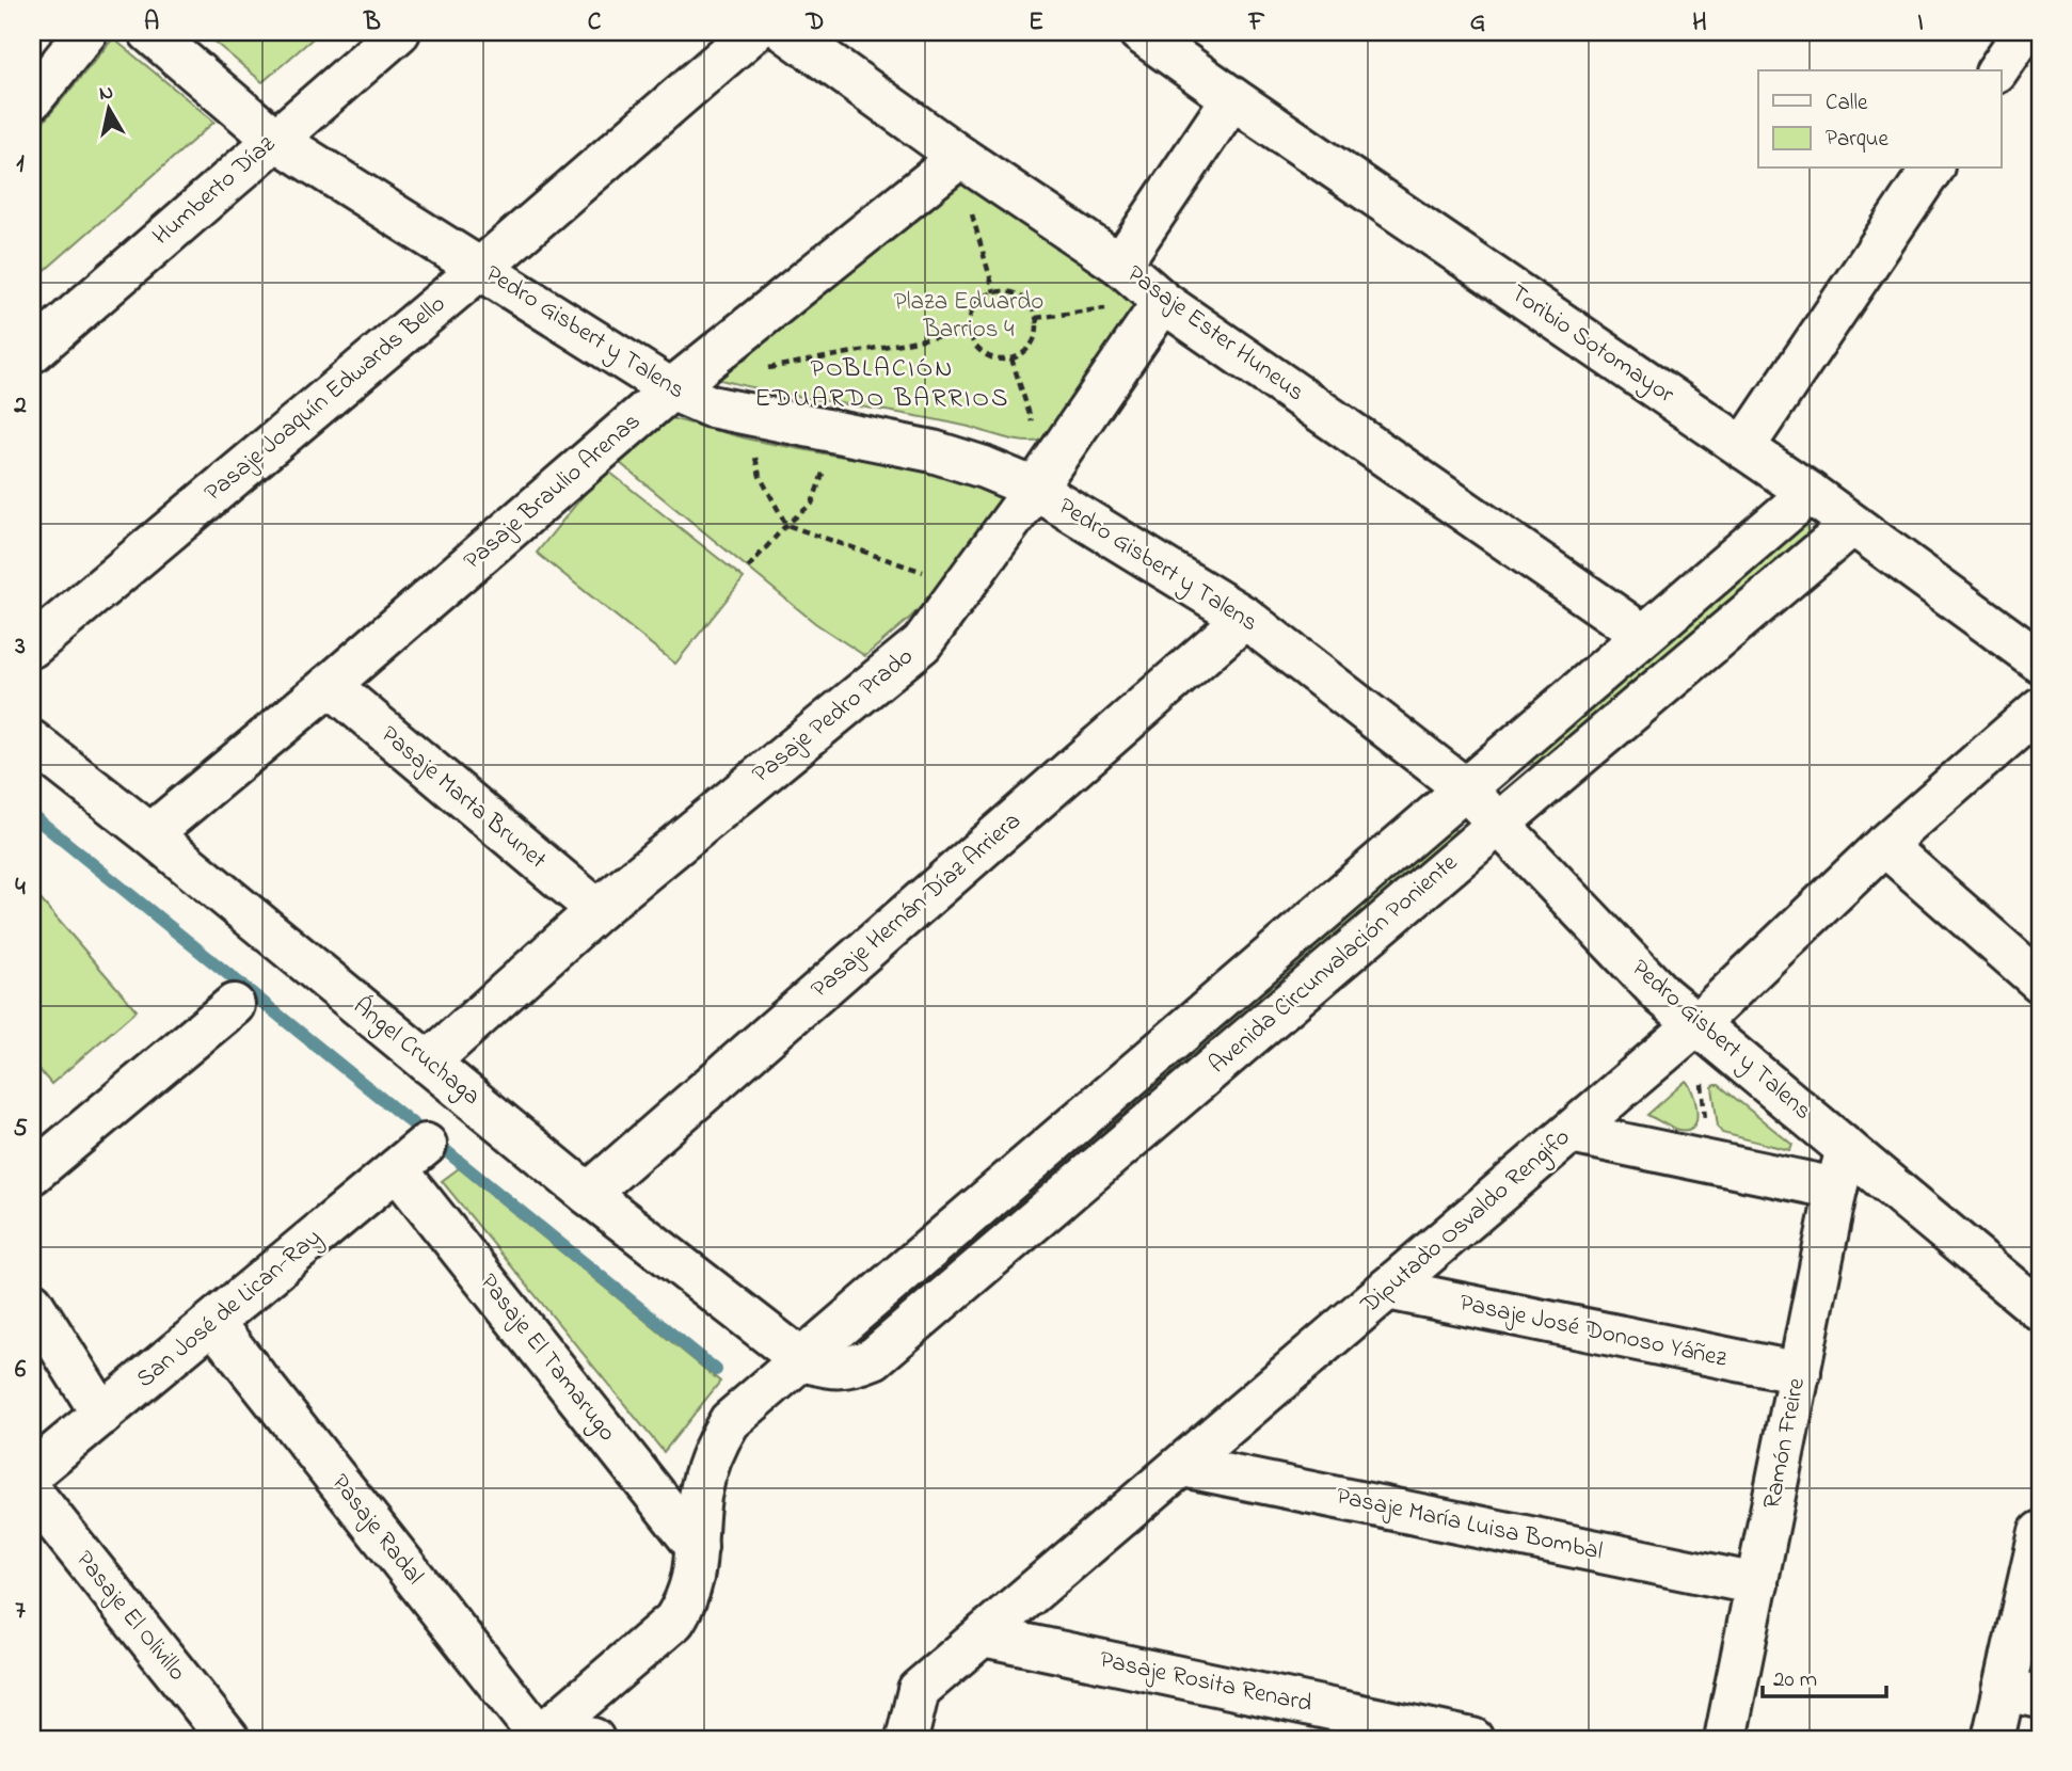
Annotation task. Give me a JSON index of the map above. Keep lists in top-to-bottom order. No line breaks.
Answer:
{"streets":{"street":["Humberto Díaz","Pedro Gisbert y Talens","Pasaje Ester Huneus","Toribio Sotomayor","Pasaje Joaquín Edwards Bello","Pasaje Braulio Arenas","Pasaje Pedro Prado","Pasaje Marta Brunet","Pasaje Hernán Díaz Arriera","Avenida Circunvalación Poniente","Ángel Cruchaga","Diputado Osvaldo Rengifo","San José de Lican-Ray","Pasaje José Donoso Yáñez","Pasaje El Tamarugo","Ramón Freire","Pasaje María Luisa Bombal","Pasaje Radal","Pasaje El Olivillo","Pasaje Rosita Renard"]},"crossings":[["Humberto Díaz","Pedro Gisbert y Talens"],["Pedro Gisbert y Talens","Pasaje Joaquín Edwards Bello"],["Pedro Gisbert y Talens","Pasaje Braulio Arenas"],["Pedro Gisbert y Talens","Pasaje Pedro Prado"],["Pedro Gisbert y Talens","Pasaje Hernán Díaz Arriera"],["Pedro Gisbert y Talens","Avenida Circunvalación Poniente"],["Pedro Gisbert y Talens","Diputado Osvaldo Rengifo"],["Pedro Gisbert y Talens","Ramón Freire"],["Pasaje Ester Huneus","Pasaje Braulio Arenas"],["Pasaje Ester Huneus","Pasaje Pedro Prado"],["Pasaje Ester Huneus","Avenida Circunvalación Poniente"],["Toribio Sotomayor","Avenida Circunvalación Poniente"],["Pasaje Braulio Arenas","Pasaje Marta Brunet"],["Pasaje Braulio Arenas","Ángel Cruchaga"],["Pasaje Pedro Prado","Pasaje Marta Brunet"],["Pasaje Pedro Prado","Ángel Cruchaga"],["Pasaje Hernán Díaz Arriera","Ángel Cruchaga"],["Avenida Circunvalación Poniente","Ángel Cruchaga"],["Avenida Circunvalación Poniente","Pasaje El Tamarugo"],["Avenida Circunvalación Poniente","Pasaje Radal"],["Diputado Osvaldo Rengifo","Pasaje José Donoso Yáñez"],["Diputado Osvaldo Rengifo","Pasaje María Luisa Bombal"],["Diputado Osvaldo Rengifo","Pasaje Rosita Renard"],["San José de Lican-Ray","Pasaje El Tamarugo"],["San José de Lican-Ray","Pasaje Radal"],["Pasaje José Donoso Yáñez","Ramón Freire"],["Ramón Freire","Pasaje María Luisa Bombal"]],"districts":["POBLACIÓN EDUARDO BARRIOS"],"parks":["Plaza Eduardo Barrios 4"],"legend":["Calle","Parque"],"scale_bar":"20 m","north":"top","grid":{"columns":["A","B","C","D","E","F","G","H","I"],"rows":["1","2","3","4","5","6","7"]}}
